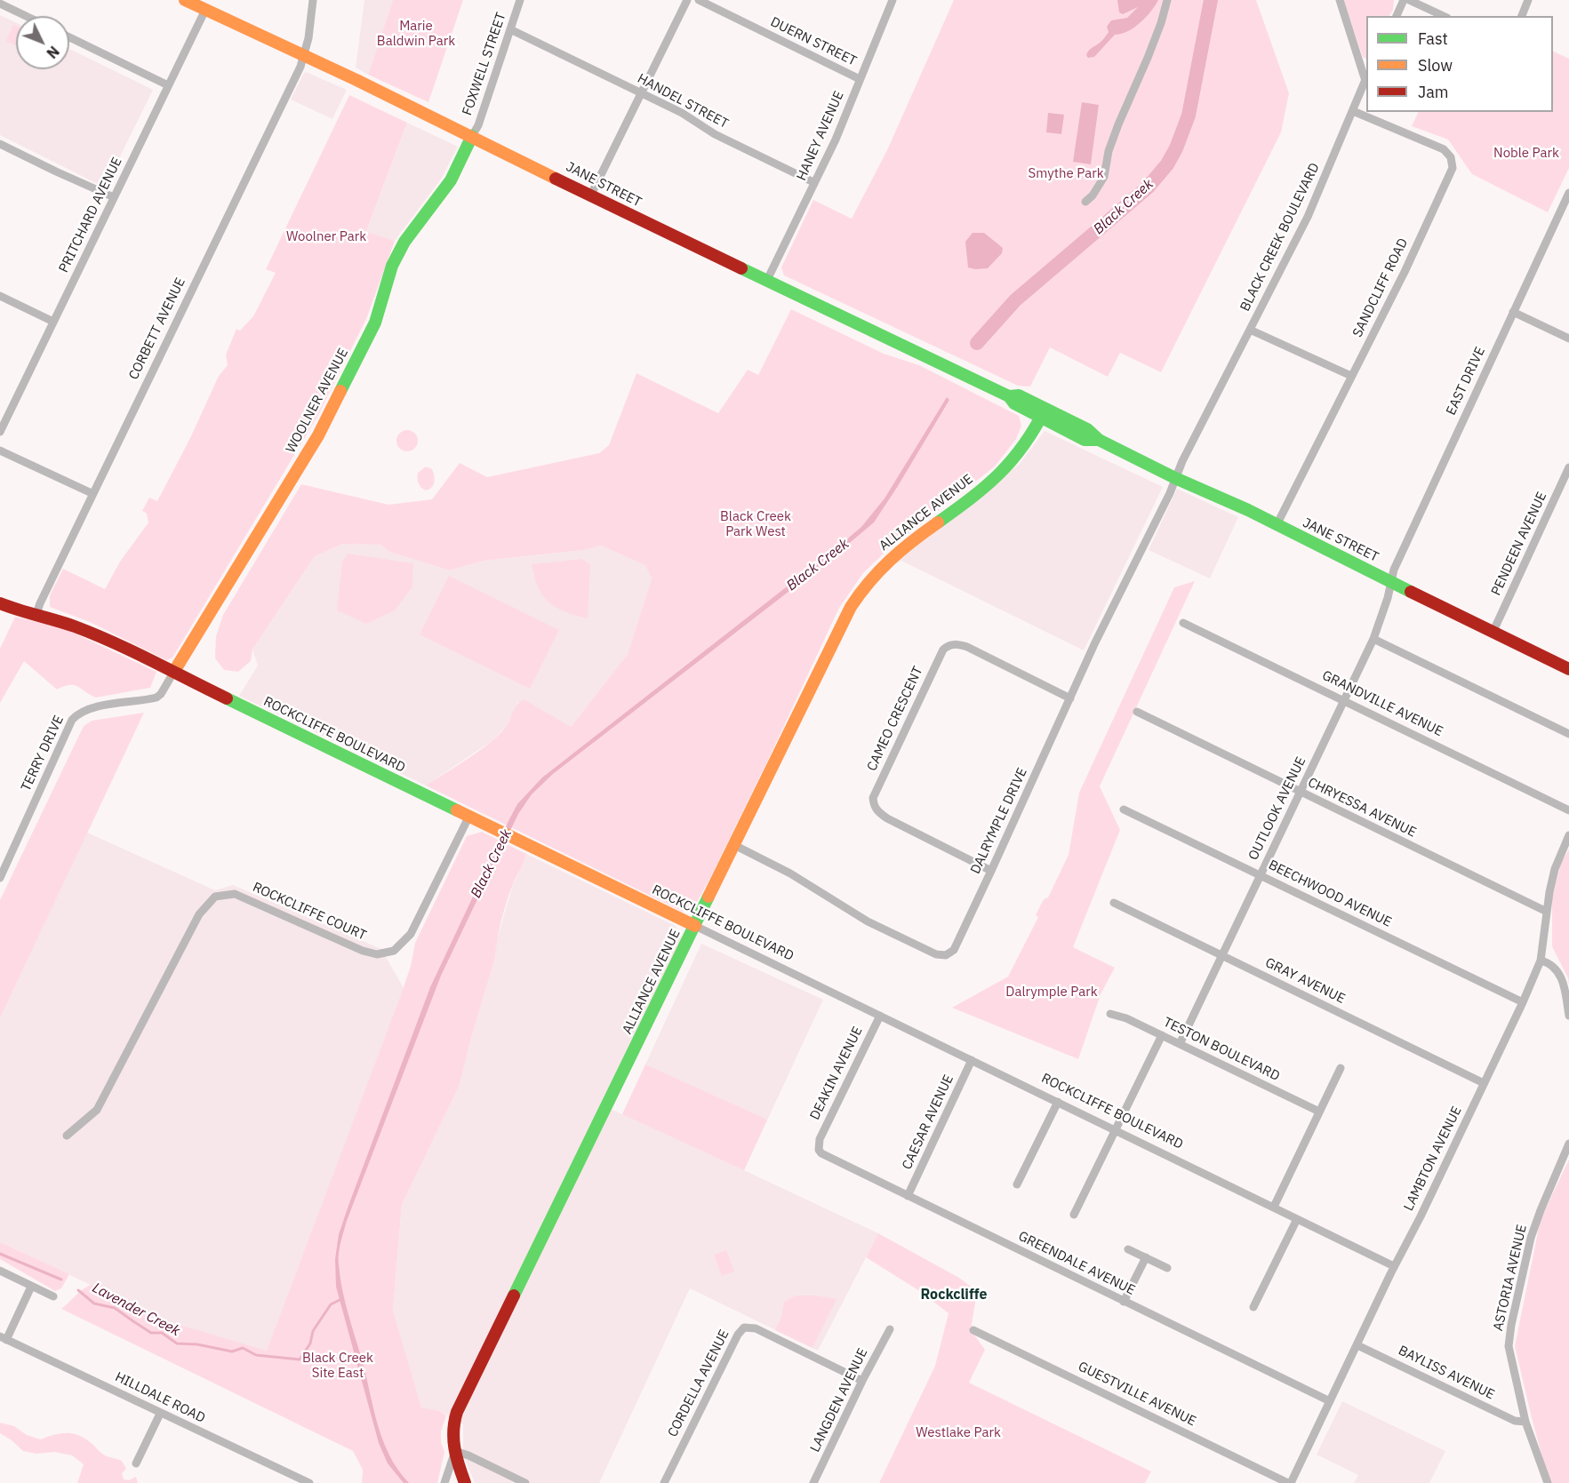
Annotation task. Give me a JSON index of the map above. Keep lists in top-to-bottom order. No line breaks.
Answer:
{"streets":{"street":["DUERN STREET","FOXWELL STREET","HANDEL STREET","HANEY AVENUE","JANE STREET","PRITCHARD AVENUE","BLACK CREEK BOULEVARD","SANDCLIFF ROAD","CORBETT AVENUE","EAST DRIVE","WOOLNER AVENUE","ALLIANCE AVENUE","PENDEEN AVENUE","GRANDVILLE AVENUE","CAMEO CRESCENT","ROCKCLIFFE BOULEVARD","TERRY DRIVE","CHRYESSA AVENUE","OUTLOOK AVENUE","DALRYMPLE DRIVE","BEECHWOOD AVENUE","ROCKCLIFFE COURT","GRAY AVENUE","TESTON BOULEVARD","DEAKIN AVENUE","CAESAR AVENUE","LAMBTON AVENUE","GREENDALE AVENUE","ASTORIA AVENUE","BAYLISS AVENUE","CORDELLA AVENUE","GUESTVILLE AVENUE","HILLDALE ROAD","LANGDEN AVENUE"]},"crossings":[["DUERN STREET","HANEY AVENUE"],["FOXWELL STREET","HANDEL STREET"],["FOXWELL STREET","JANE STREET"],["FOXWELL STREET","WOOLNER AVENUE"],["HANDEL STREET","HANEY AVENUE"],["HANEY AVENUE","JANE STREET"],["JANE STREET","PRITCHARD AVENUE"],["JANE STREET","BLACK CREEK BOULEVARD"],["JANE STREET","SANDCLIFF ROAD"],["JANE STREET","CORBETT AVENUE"],["JANE STREET","EAST DRIVE"],["JANE STREET","WOOLNER AVENUE"],["JANE STREET","ALLIANCE AVENUE"],["JANE STREET","PENDEEN AVENUE"],["JANE STREET","OUTLOOK AVENUE"],["JANE STREET","DALRYMPLE DRIVE"],["BLACK CREEK BOULEVARD","SANDCLIFF ROAD"],["BLACK CREEK BOULEVARD","DALRYMPLE DRIVE"],["CORBETT AVENUE","ROCKCLIFFE BOULEVARD"],["EAST DRIVE","OUTLOOK AVENUE"],["WOOLNER AVENUE","ROCKCLIFFE BOULEVARD"],["WOOLNER AVENUE","TERRY DRIVE"],["ALLIANCE AVENUE","ROCKCLIFFE BOULEVARD"],["ALLIANCE AVENUE","DALRYMPLE DRIVE"],["GRANDVILLE AVENUE","OUTLOOK AVENUE"],["CAMEO CRESCENT","DALRYMPLE DRIVE"],["ROCKCLIFFE BOULEVARD","TERRY DRIVE"],["ROCKCLIFFE BOULEVARD","ROCKCLIFFE COURT"],["ROCKCLIFFE BOULEVARD","DEAKIN AVENUE"],["ROCKCLIFFE BOULEVARD","CAESAR AVENUE"],["ROCKCLIFFE BOULEVARD","LAMBTON AVENUE"],["CHRYESSA AVENUE","OUTLOOK AVENUE"],["CHRYESSA AVENUE","LAMBTON AVENUE"],["OUTLOOK AVENUE","BEECHWOOD AVENUE"],["OUTLOOK AVENUE","GRAY AVENUE"],["OUTLOOK AVENUE","TESTON BOULEVARD"],["BEECHWOOD AVENUE","LAMBTON AVENUE"],["GRAY AVENUE","LAMBTON AVENUE"],["DEAKIN AVENUE","GREENDALE AVENUE"],["CAESAR AVENUE","GREENDALE AVENUE"],["LAMBTON AVENUE","GREENDALE AVENUE"],["LAMBTON AVENUE","BAYLISS AVENUE"],["LAMBTON AVENUE","GUESTVILLE AVENUE"],["ASTORIA AVENUE","BAYLISS AVENUE"],["CORDELLA AVENUE","LANGDEN AVENUE"]],"districts":["Rockcliffe"],"water":["Black Creek","Lavender Creek"],"parks":["Marie Baldwin Park","Noble Park","Smythe Park","Woolner Park","Black Creek Park West","Dalrymple Park","Black Creek Site East","Westlake Park"],"legend":["Fast","Slow","Jam"],"north":"bottom right"}
